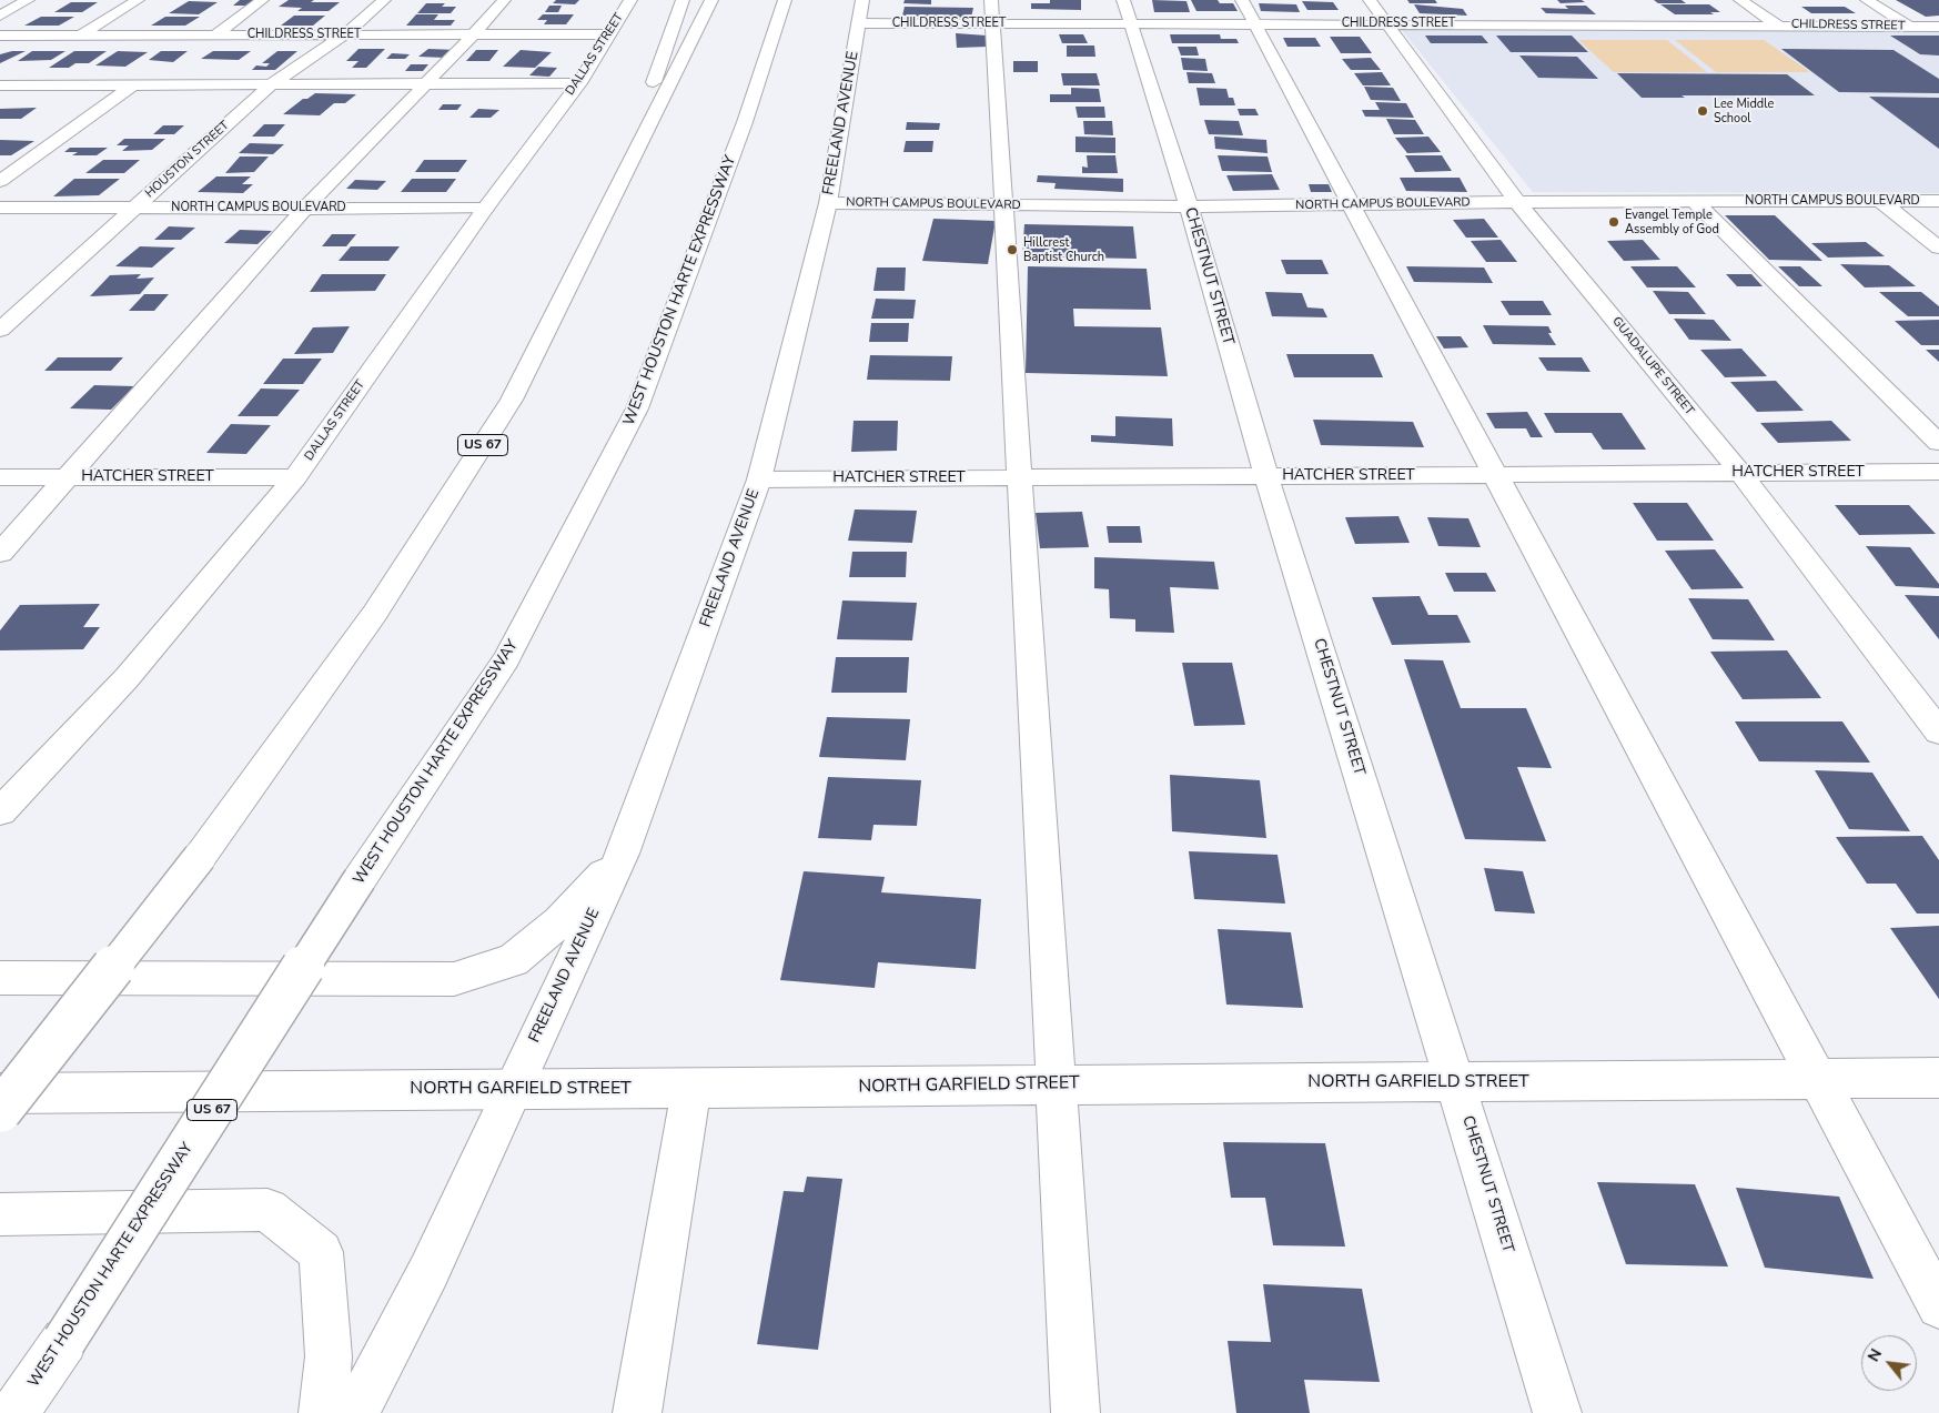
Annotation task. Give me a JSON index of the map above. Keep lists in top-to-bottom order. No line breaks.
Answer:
{"streets":{"main road":["CHILDRESS STREET","DALLAS STREET","FREELAND AVENUE","HOUSTON STREET","NORTH CAMPUS BOULEVARD","CHESTNUT STREET","WEST HOUSTON HARTE EXPRESSWAY","GUADALUPE STREET","US 67","HATCHER STREET","NORTH GARFIELD STREET"]},"crossings":[["CHILDRESS STREET","DALLAS STREET"],["CHILDRESS STREET","FREELAND AVENUE"],["CHILDRESS STREET","HOUSTON STREET"],["CHILDRESS STREET","CHESTNUT STREET"],["CHILDRESS STREET","GUADALUPE STREET"],["DALLAS STREET","NORTH CAMPUS BOULEVARD"],["DALLAS STREET","HATCHER STREET"],["FREELAND AVENUE","NORTH CAMPUS BOULEVARD"],["FREELAND AVENUE","HATCHER STREET"],["FREELAND AVENUE","NORTH GARFIELD STREET"],["HOUSTON STREET","NORTH CAMPUS BOULEVARD"],["NORTH CAMPUS BOULEVARD","CHESTNUT STREET"],["NORTH CAMPUS BOULEVARD","GUADALUPE STREET"],["CHESTNUT STREET","HATCHER STREET"],["CHESTNUT STREET","NORTH GARFIELD STREET"],["GUADALUPE STREET","HATCHER STREET"]],"places":["Lee Middle School","Evangel Temple Assembly of God","Hillcrest Baptist Church"],"north":"top left"}
